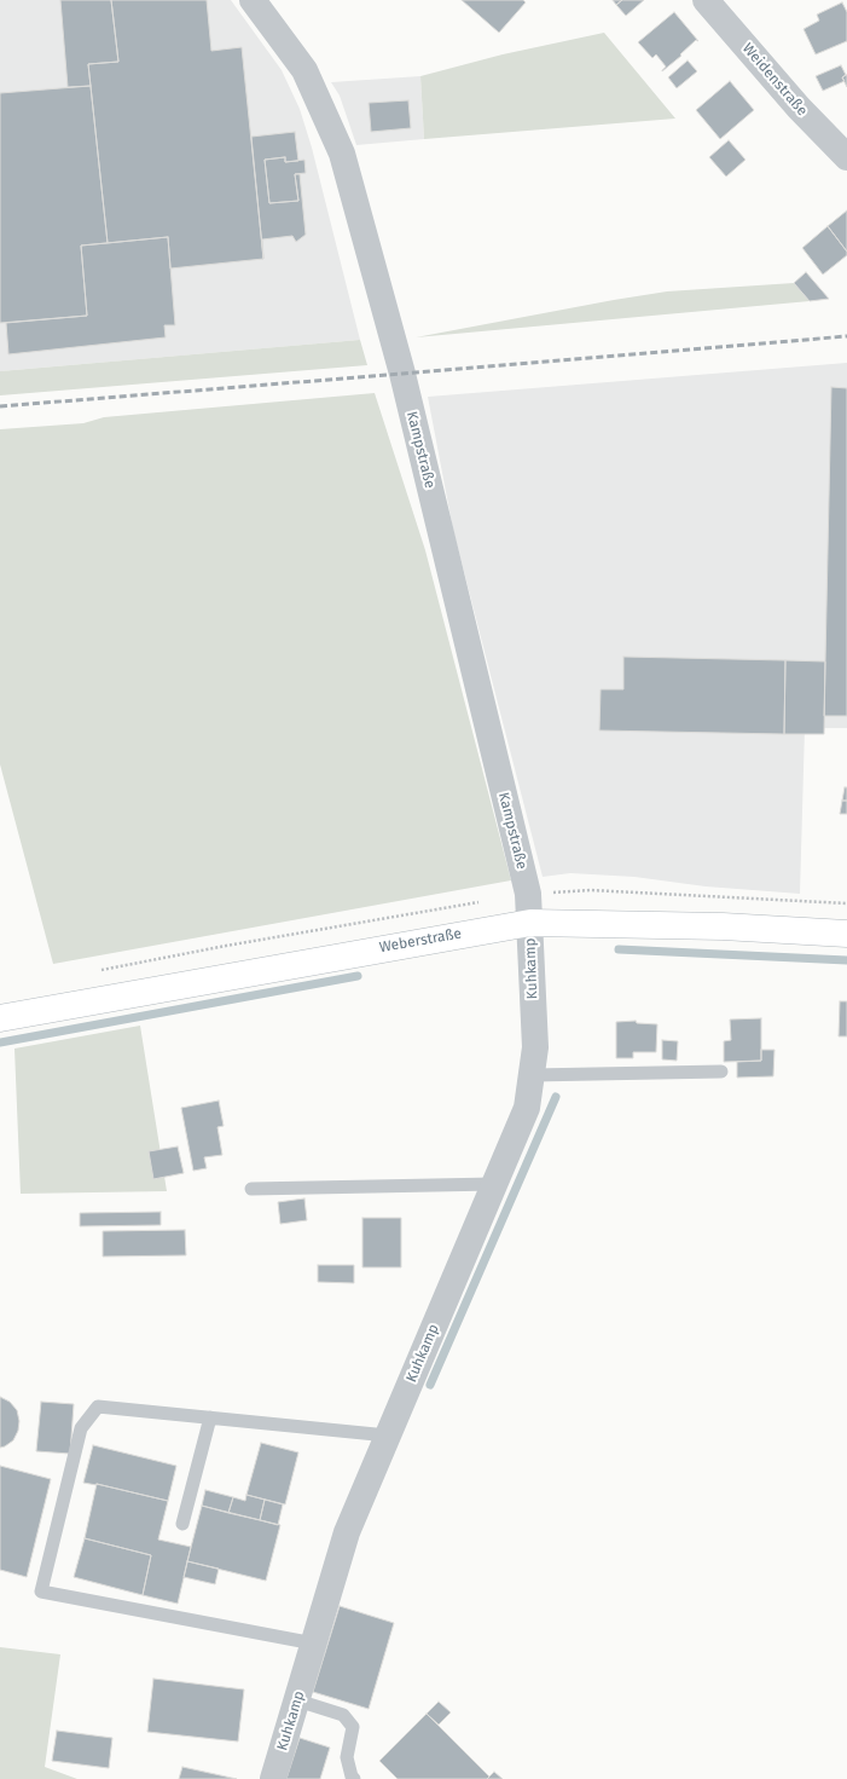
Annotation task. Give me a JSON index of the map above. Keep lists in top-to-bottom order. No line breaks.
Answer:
{"streets":{"main road":["Weberstraße"],"street":["Weidenstraße","Kampstraße","Kuhkamp"]},"crossings":[["Kampstraße","Weberstraße"],["Kampstraße","Kuhkamp"],["Weberstraße","Kuhkamp"]]}
